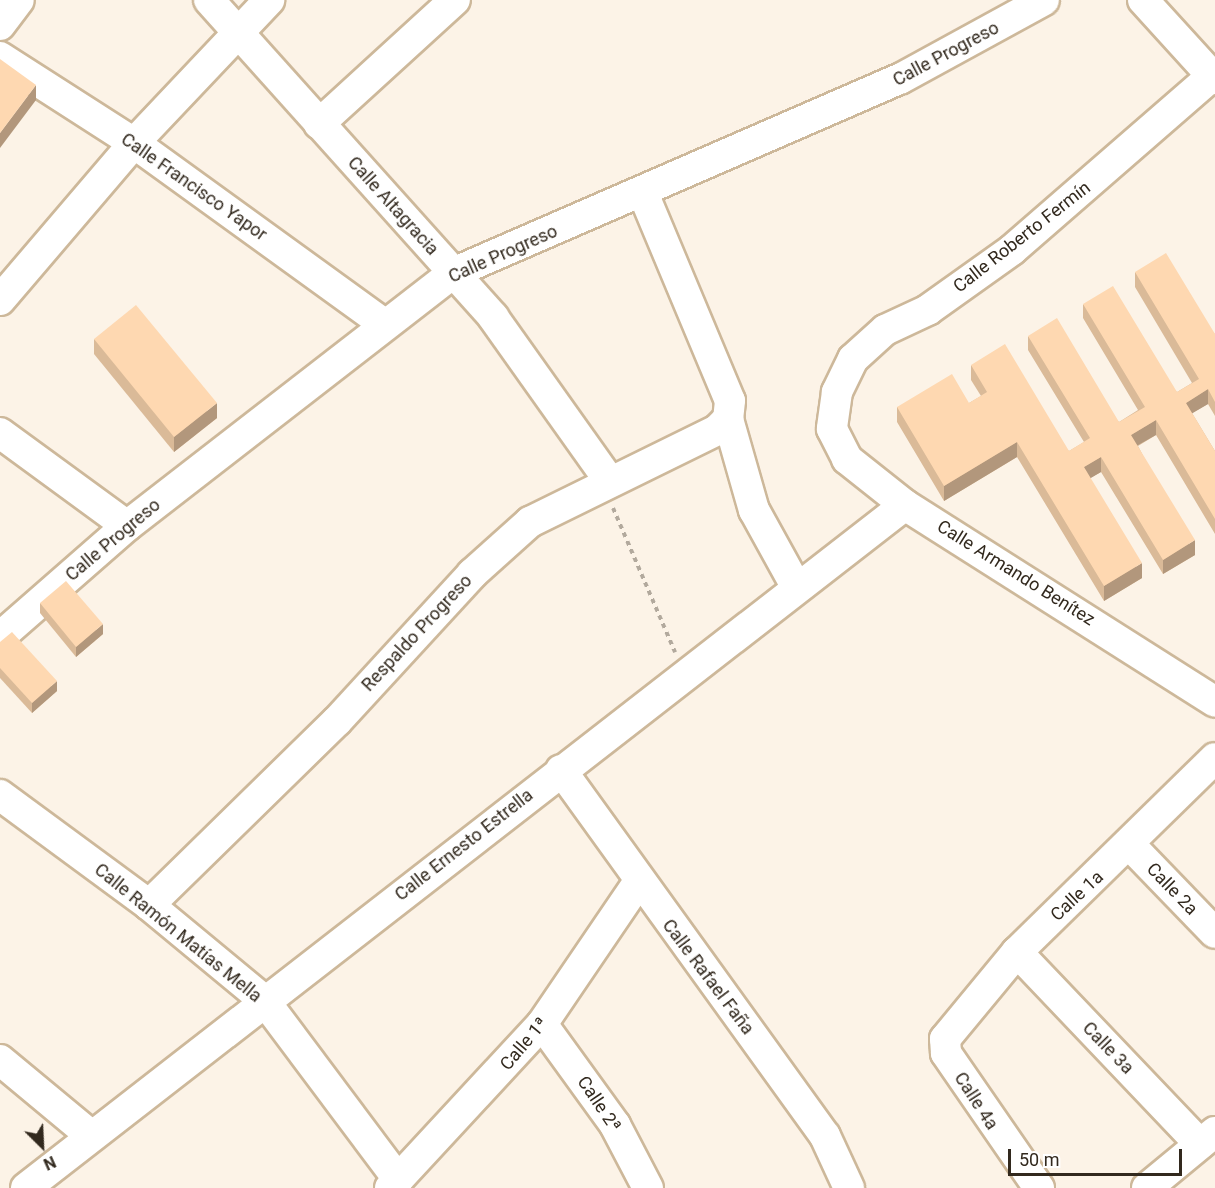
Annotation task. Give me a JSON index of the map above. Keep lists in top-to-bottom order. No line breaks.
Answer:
{"streets":{"street":["Calle Progreso","Calle Francisco Yapor","Calle Altagracia","Calle Roberto Fermín","Calle Armando Benítez","Respaldo Progreso","Calle Ernesto Estrella","Calle 2a","Calle 1a","Calle Ramón Matías Mella","Calle Rafael Faña","Calle 1ª","Calle 3a","Calle 4a","Calle 2ª"]},"crossings":[["Calle Progreso","Calle Francisco Yapor"],["Calle Progreso","Calle Altagracia"],["Calle Altagracia","Respaldo Progreso"],["Calle Roberto Fermín","Calle Armando Benítez"],["Calle Armando Benítez","Calle Ernesto Estrella"],["Respaldo Progreso","Calle Ramón Matías Mella"],["Calle Ernesto Estrella","Calle Ramón Matías Mella"],["Calle Ernesto Estrella","Calle Rafael Faña"],["Calle 2a","Calle 1a"],["Calle 1a","Calle 3a"],["Calle 1a","Calle 4a"],["Calle Ramón Matías Mella","Calle 1ª"],["Calle Rafael Faña","Calle 1ª"],["Calle 1ª","Calle 2ª"]],"scale_bar":"50 m","north":"bottom right"}
